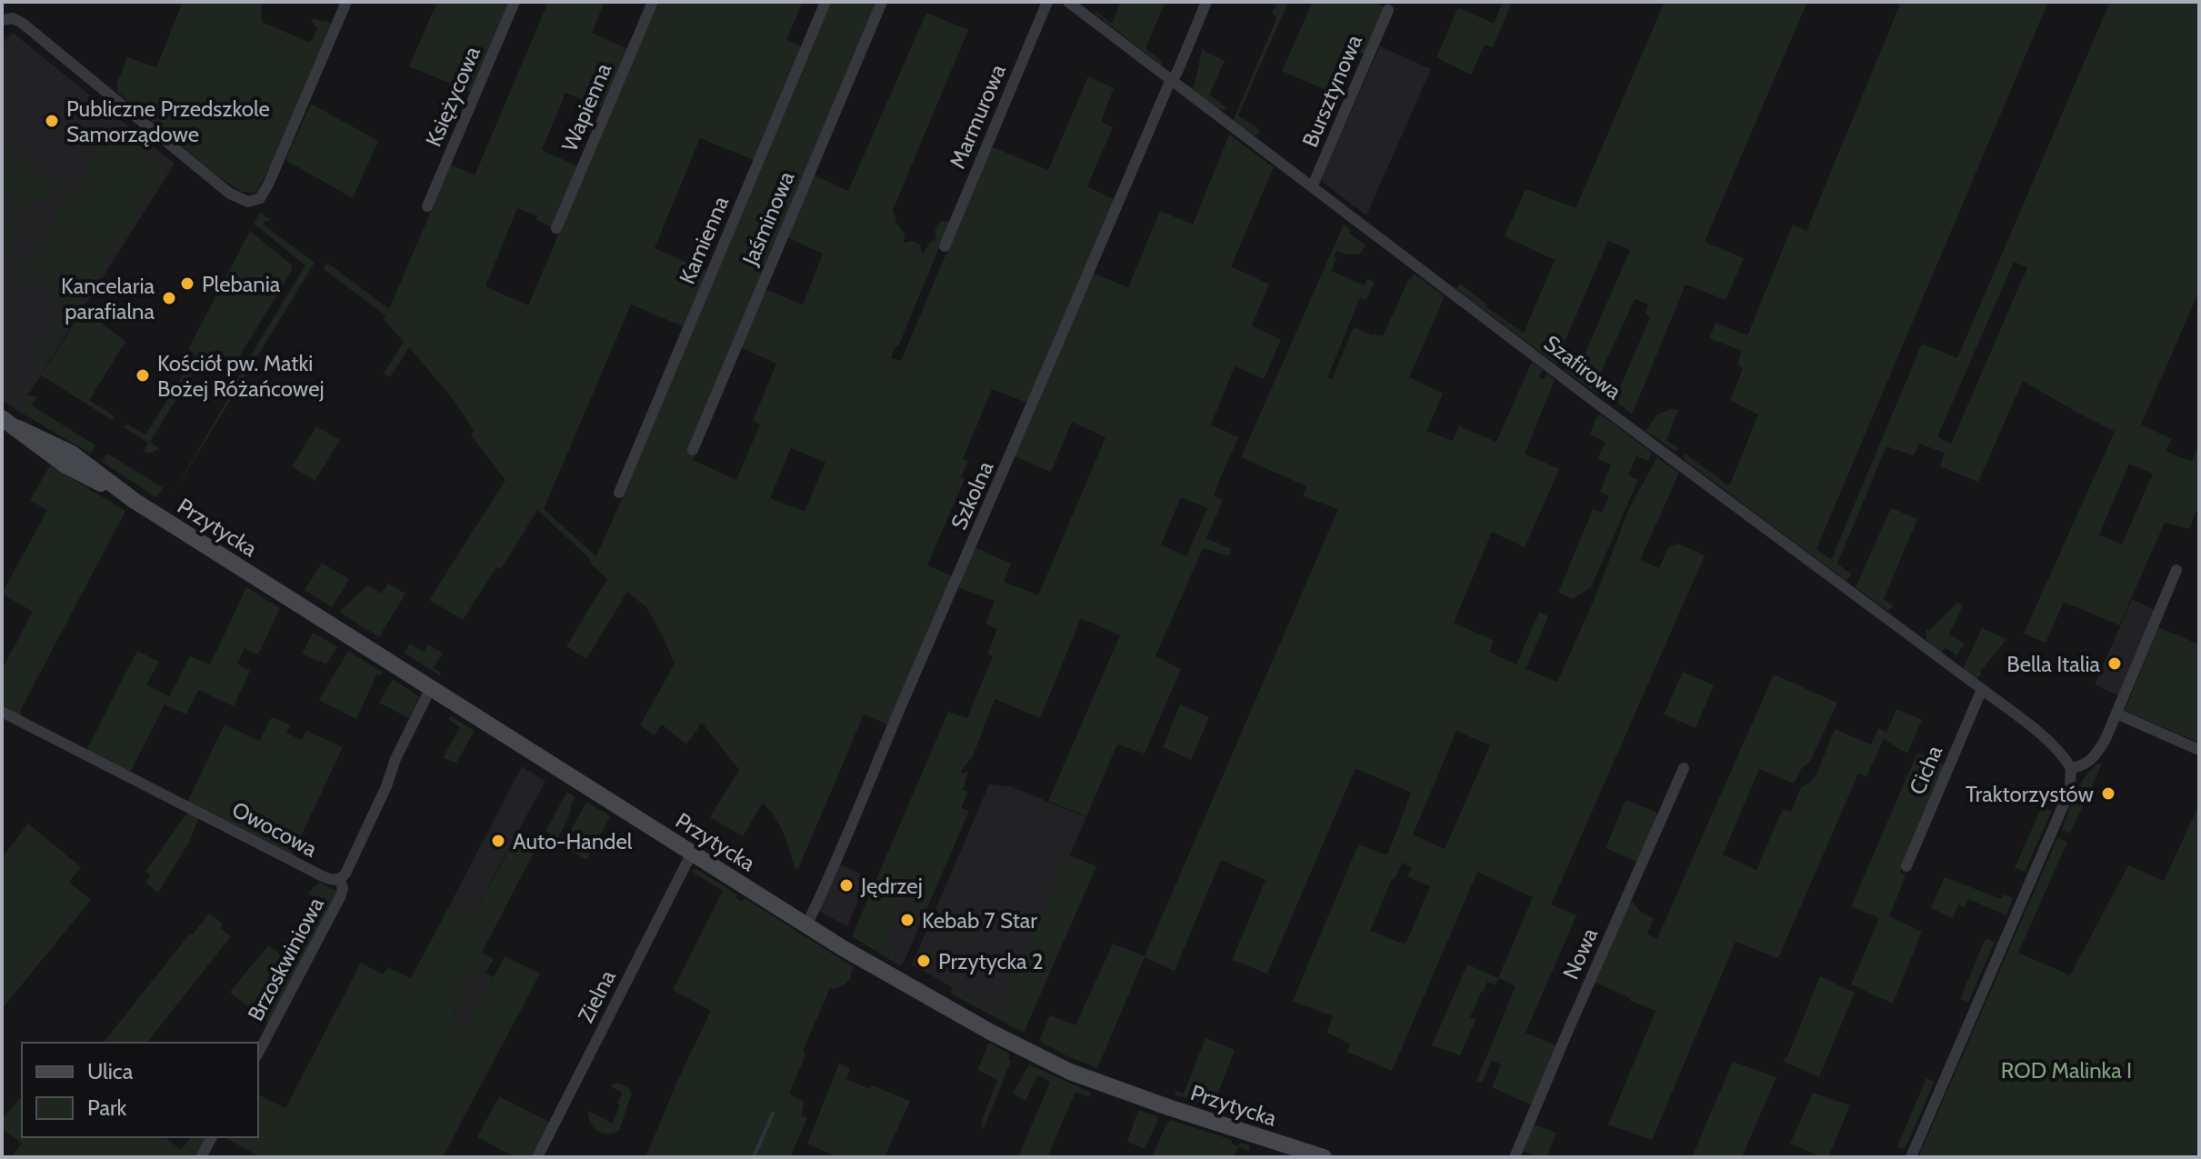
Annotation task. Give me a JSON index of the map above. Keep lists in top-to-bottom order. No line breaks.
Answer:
{"streets":{"main road":["Przytycka"],"street":["Bursztynowa","Księżycowa","Wapienna","Marmurowa","Jaśminowa","Kamienna","Szafirowa","Szkolna","Cicha","Owocowa","Nowa","Brzoskwiniowa","Zielna"]},"crossings":[["Bursztynowa","Szafirowa"],["Szafirowa","Szkolna"],["Szafirowa","Cicha"],["Szkolna","Przytycka"],["Przytycka","Zielna"],["Owocowa","Brzoskwiniowa"]],"parks":["ROD Malinka I"],"places":["Publiczne Przedszkole Samorządowe","Plebania","Kancelaria parafialna","Kościół pw. Matki Bożej Różańcowej","Bella Italia","Traktorzystów","Auto-Handel","Jędrzej","Kebab 7 Star","Przytycka 2"],"legend":["Ulica","Park"]}
